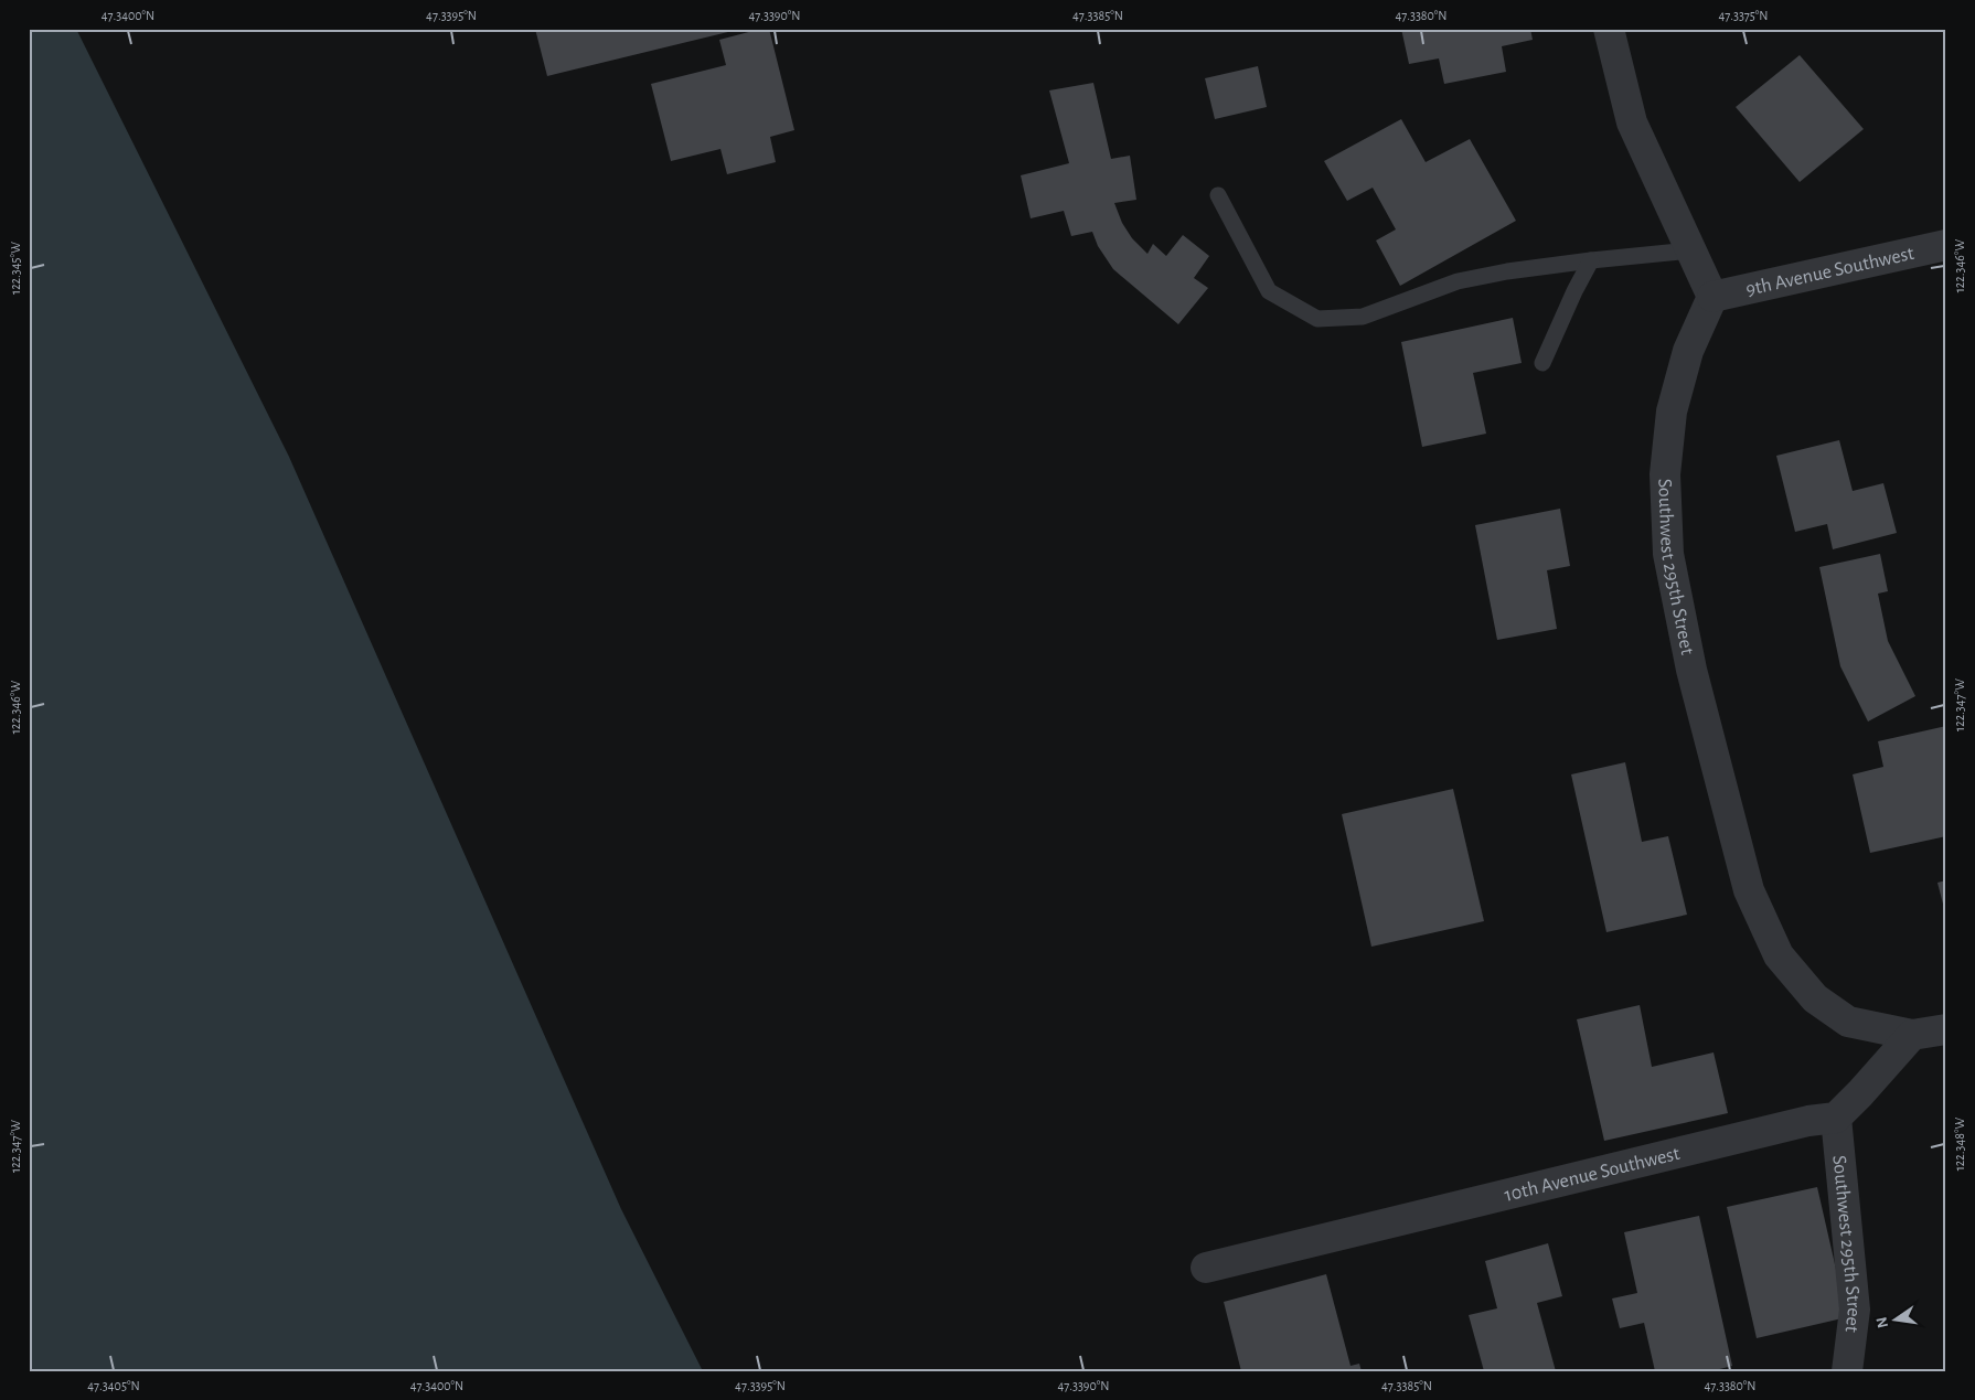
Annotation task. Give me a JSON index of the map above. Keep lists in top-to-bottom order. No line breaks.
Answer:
{"streets":{"street":["9th Avenue Southwest","Southwest 295th Street","10th Avenue Southwest"]},"crossings":[["9th Avenue Southwest","Southwest 295th Street"],["Southwest 295th Street","10th Avenue Southwest"]],"north":"left","coordinates":["47.3400°N","47.3395°N","47.3390°N","47.3385°N","47.3380°N","47.3375°N","122.346°W","122.345°W","122.347°W","122.348°W","47.3405°N"]}
